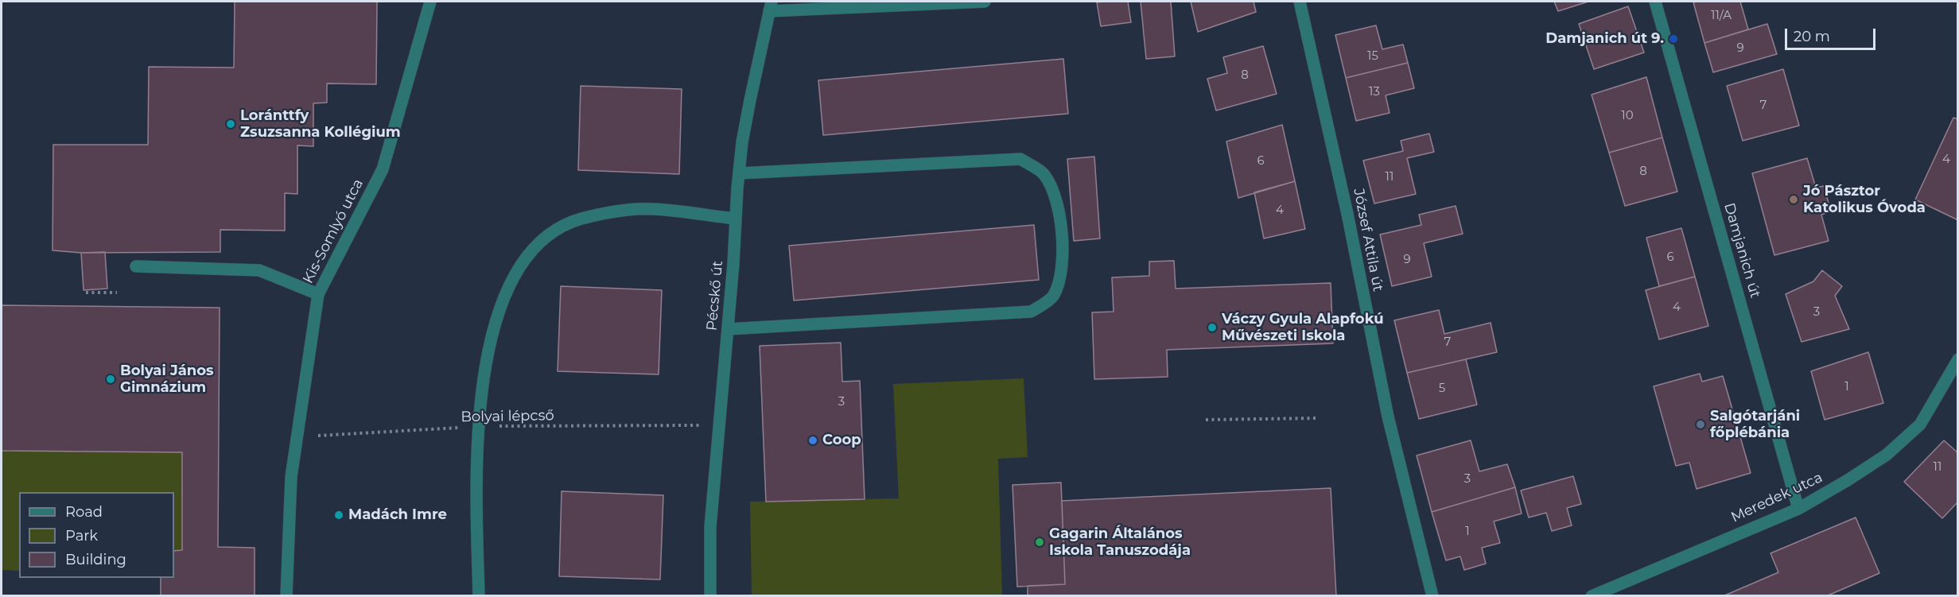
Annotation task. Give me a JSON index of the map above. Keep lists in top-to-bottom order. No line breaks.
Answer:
{"streets":{"street":["Kis-Somlyó utca","József Attila út","Damjanich út","Pécskő út","Meredek utca"],"path":["Bolyai lépcső"]},"crossings":[["Kis-Somlyó utca","Bolyai lépcső"],["Damjanich út","Meredek utca"],["Pécskő út","Bolyai lépcső"]],"places":["Damjanich út 9.","Loránttfy Zsuzsanna Kollégium","Jó Pásztor Katolikus Óvoda","Váczy Gyula Alapfokú Művészeti Iskola","Bolyai János Gimnázium","Salgótarjáni főplébánia","Coop","Madách Imre","Gagarin Általános Iskola Tanuszodája"],"house_numbers":["11/A","9","15","8","13","7","10","4","6","8","11","4","6","9","4","3","7","1","5","3","11","3","1"],"legend":["Road","Park","Building"],"scale_bar":"20 m"}
